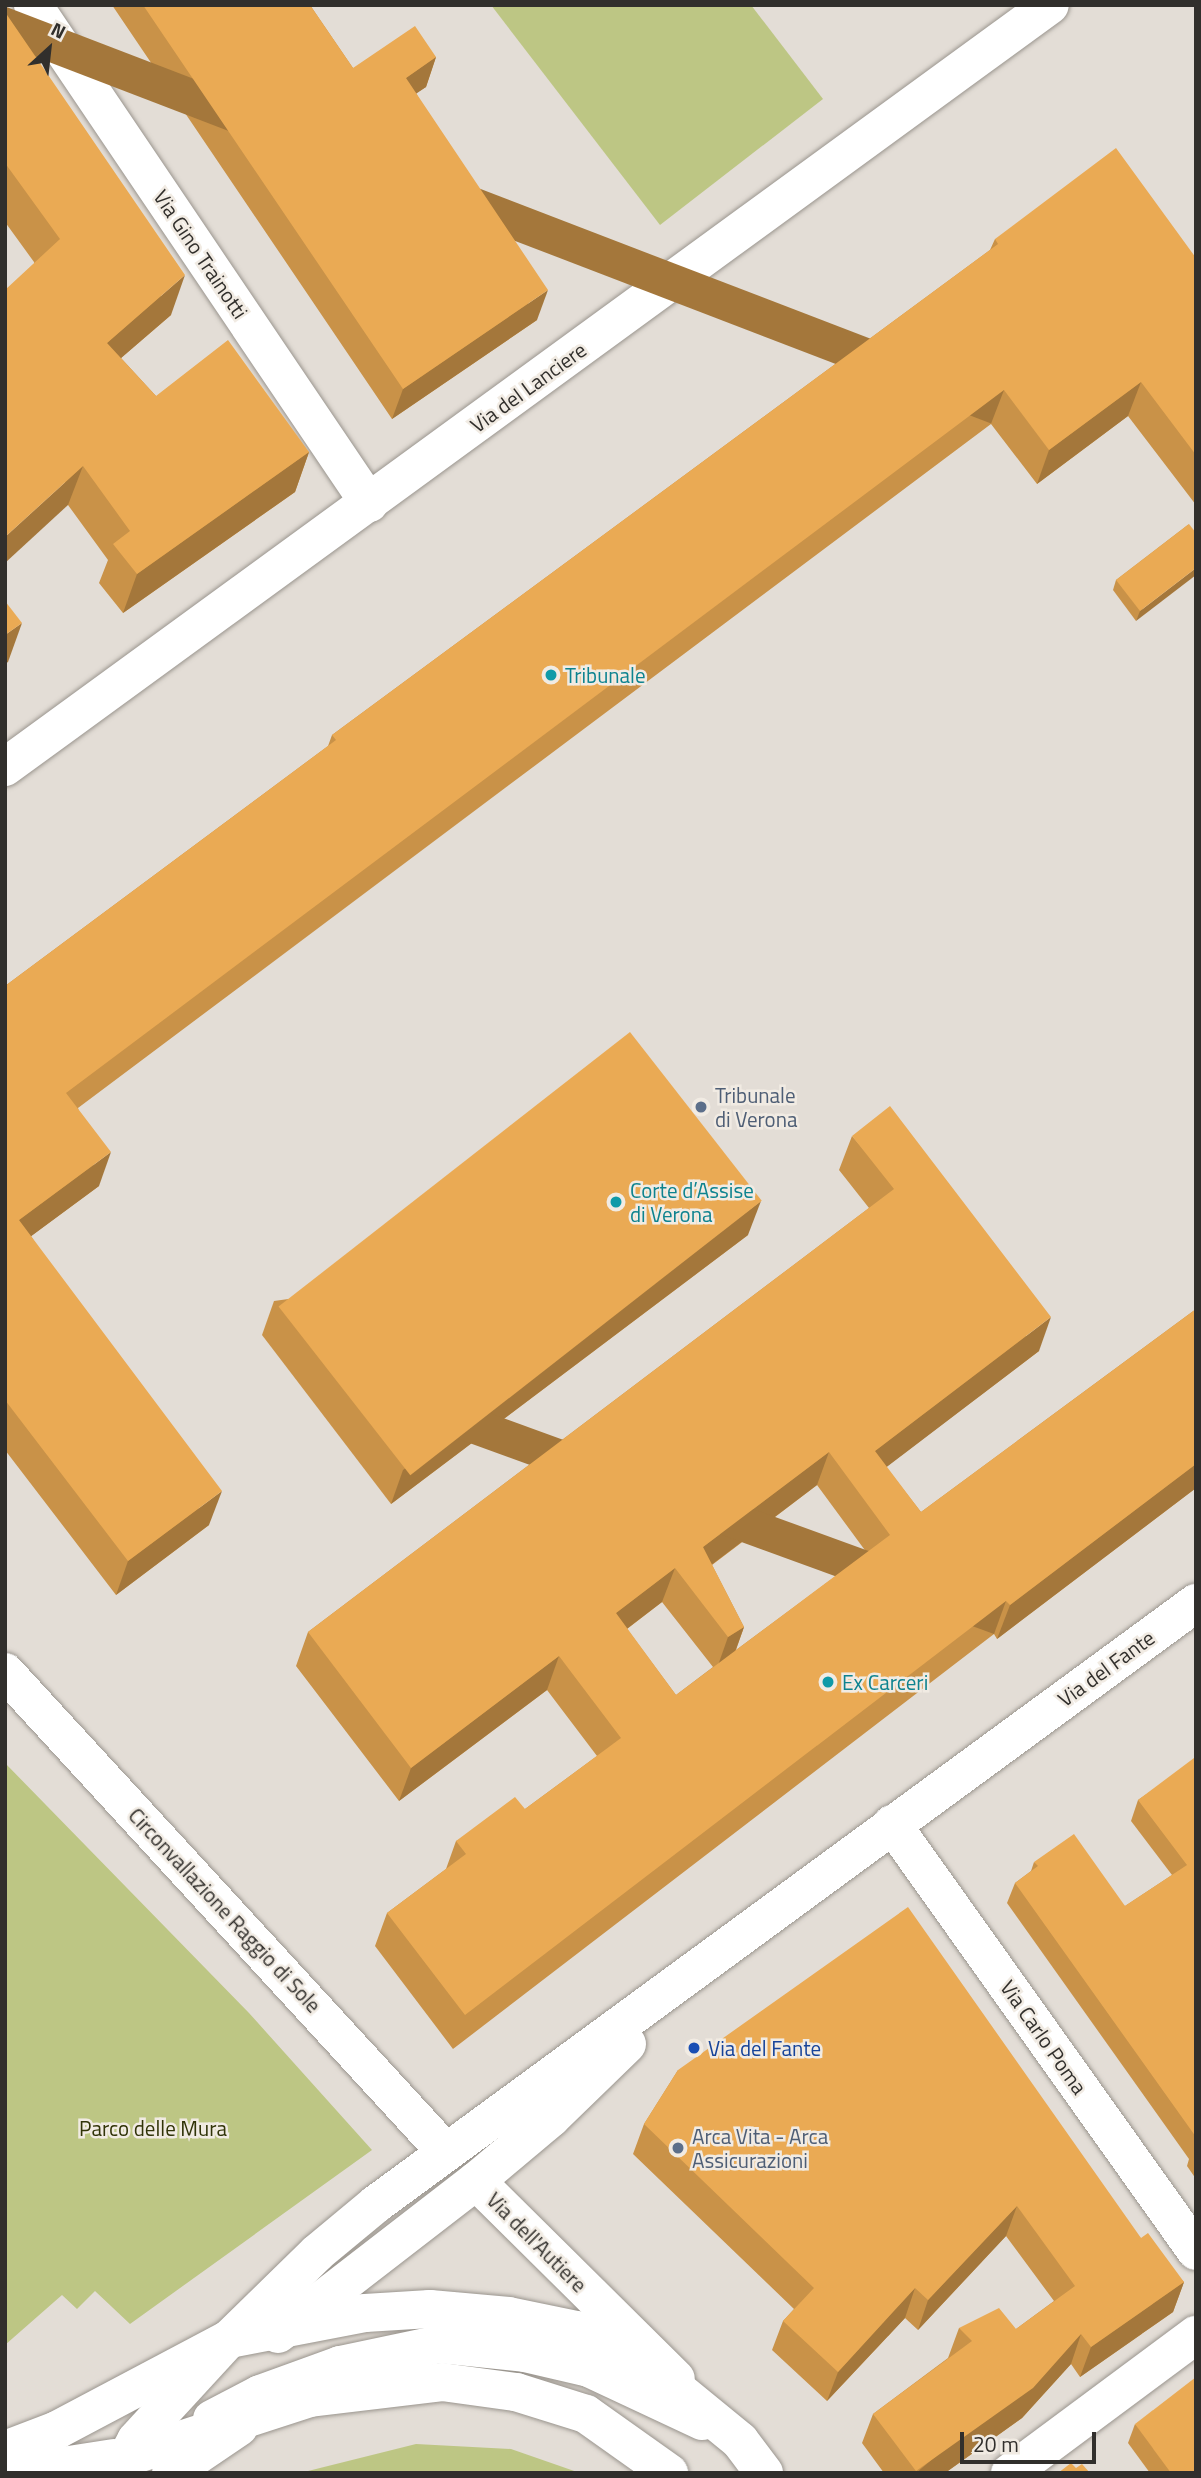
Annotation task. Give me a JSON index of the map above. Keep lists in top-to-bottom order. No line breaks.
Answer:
{"streets":{"street":["Via Gino Trainotti","Via del Lanciere","Via del Fante","Circonvallazione Raggio di Sole","Via Carlo Poma","Via dell'Autiere"]},"crossings":[["Via Gino Trainotti","Via del Lanciere"],["Via del Fante","Via Carlo Poma"],["Via del Fante","Via dell'Autiere"],["Circonvallazione Raggio di Sole","Via dell'Autiere"]],"parks":["Parco delle Mura"],"places":["Tribunale","Tribunale di Verona","Corte d’Assise di Verona","Ex Carceri","Via del Fante","Arca Vita - Arca Assicurazioni"],"scale_bar":"20 m","north":"top right"}
